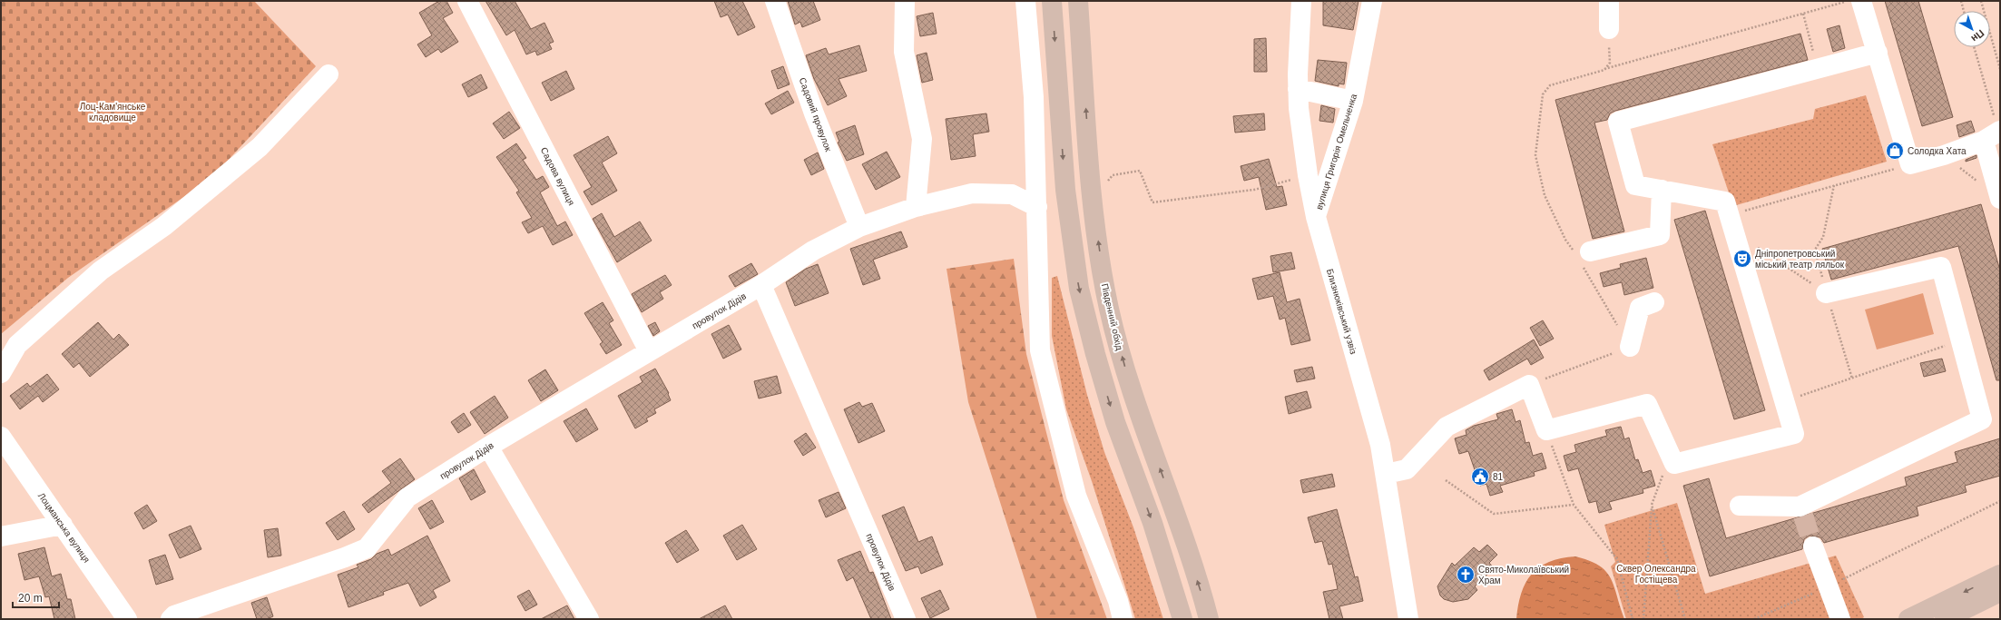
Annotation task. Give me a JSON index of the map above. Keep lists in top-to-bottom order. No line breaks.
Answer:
{"streets":{"main road":["Південний обхід"],"street":["Садовий провулок","вулиця Григорія Омельченка","Садова вулиця","провулок Дідів","Близнюківський узвіз","Лоцманська вулиця"]},"crossings":[["Садовий провулок","провулок Дідів"],["вулиця Григорія Омельченка","Близнюківський узвіз"],["Садова вулиця","провулок Дідів"]],"parks":["Лоц-Кам'янcьке кладовище","Сквер Олександра Гостіщева"],"places":{"shop":["Солодка Хата"],"theatre":["Дніпропетровський міський театр ляльок"],"public building":["81"],"church":["Свято-Миколаївський Храм"]},"scale_bar":"20 m","north":"bottom right"}
